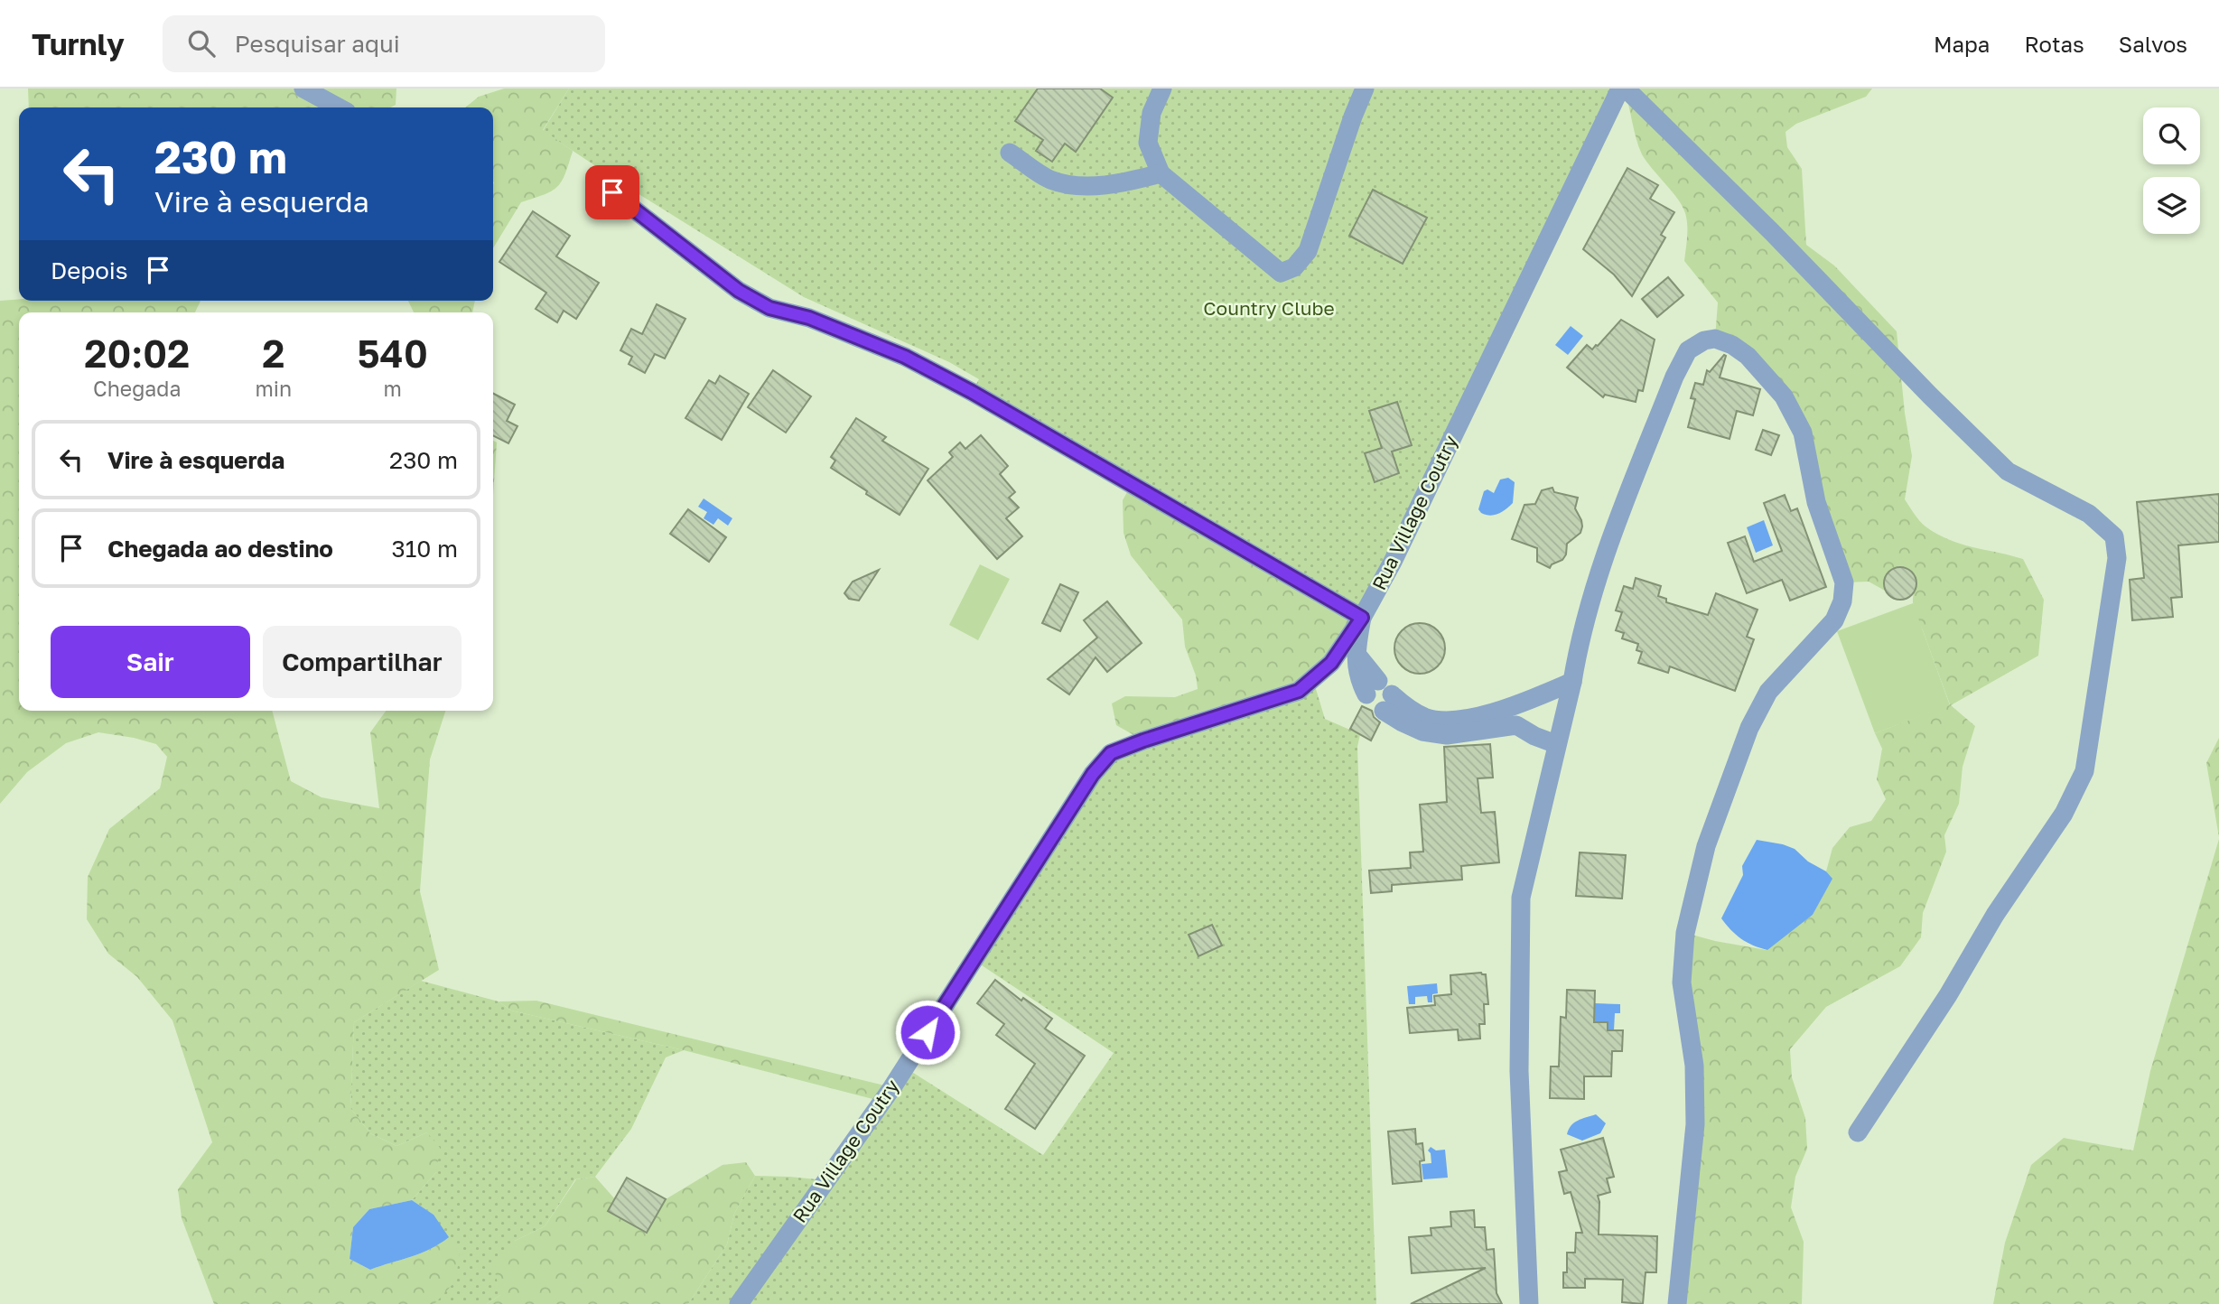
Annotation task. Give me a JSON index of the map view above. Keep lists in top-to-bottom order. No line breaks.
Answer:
{"streets":{"street":["Rua Village Coutry"]},"parks":["Country Clube"],"page":{"header":"Turnly","search":"Pesquisar aqui","nav":["Mapa","Rotas","Salvos"],"turn":["230 m","Vire à esquerda"],"then":"Depois","eta":["20:02","Chegada","2","min","540","m"],"list":[{"name":"Vire à esquerda","value":"230 m"},{"name":"Chegada ao destino","value":"310 m"}],"buttons":["Sair","Compartilhar"]}}
